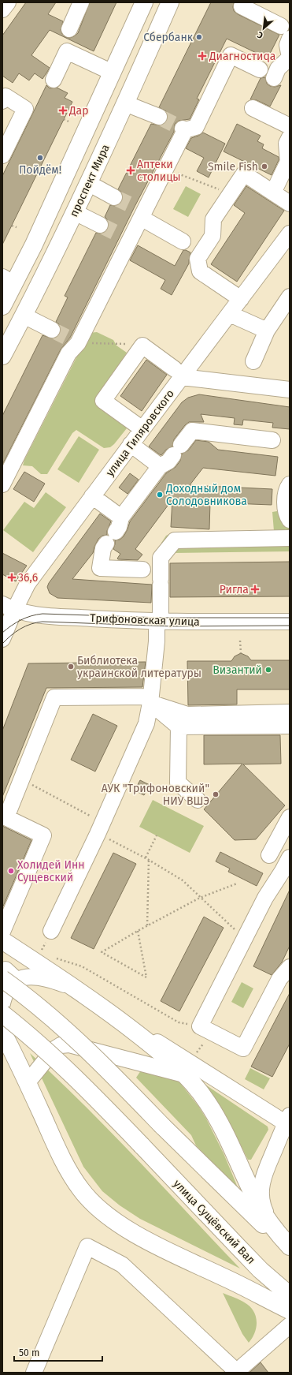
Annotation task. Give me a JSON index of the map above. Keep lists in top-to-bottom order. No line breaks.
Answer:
{"streets":{"main road":["проспект Мира","улица Сущёвский Вал"],"street":["улица Гиляровского","Трифоновская улица"]},"crossings":[["улица Гиляровского","Трифоновская улица"]],"places":{"other":["Сбербанк","Пойдём!","Smile Fish","Доходный дом Солодовникова","Библиотека украинской литературы","Византий","АУК \"Трифоновский\" НИУ ВШЭ","Холидей Инн Сущевский"],"health":["Диагностиqа","Дар","Аптеки столицы","36,6","Ригла"]},"scale_bar":"50 m","north":"bottom left"}
